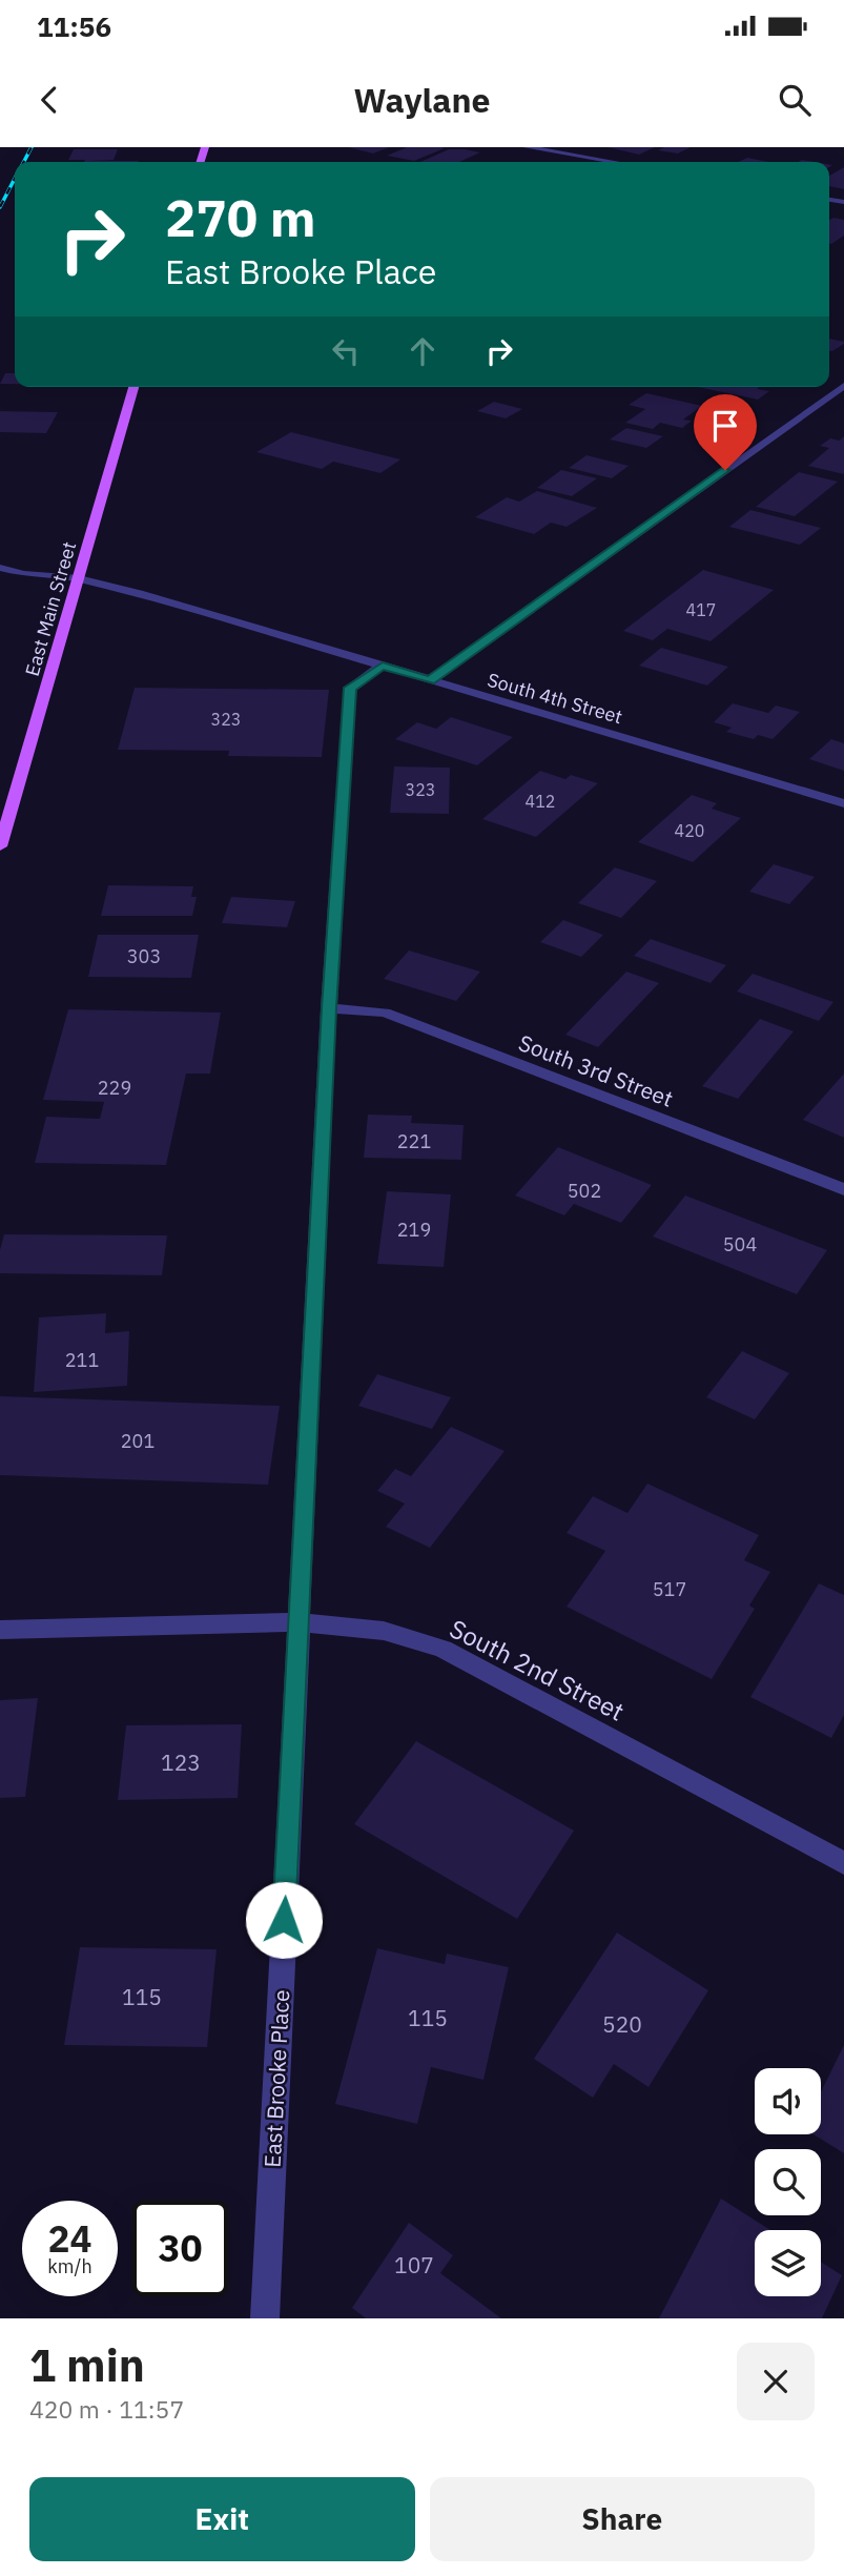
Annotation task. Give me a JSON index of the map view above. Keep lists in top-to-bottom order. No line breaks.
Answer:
{"streets":{"main road":["East Main Street"],"street":["South 4th Street","South 3rd Street","South 2nd Street","East Brooke Place"]},"crossings":[["East Main Street","South 4th Street"],["South 4th Street","East Brooke Place"],["South 3rd Street","East Brooke Place"],["South 2nd Street","East Brooke Place"]],"house_numbers":["417","323","323","412","420","303","229","221","502","219","504","211","201","517","123","115","115","520","107"],"page":{"status":"11:56","header":"Waylane","turn":["270 m","East Brooke Place"],"speed":"24 km/h","limit":"30","heading":["1 min","420 m · 11:57"],"buttons":["Exit","Share"]}}
